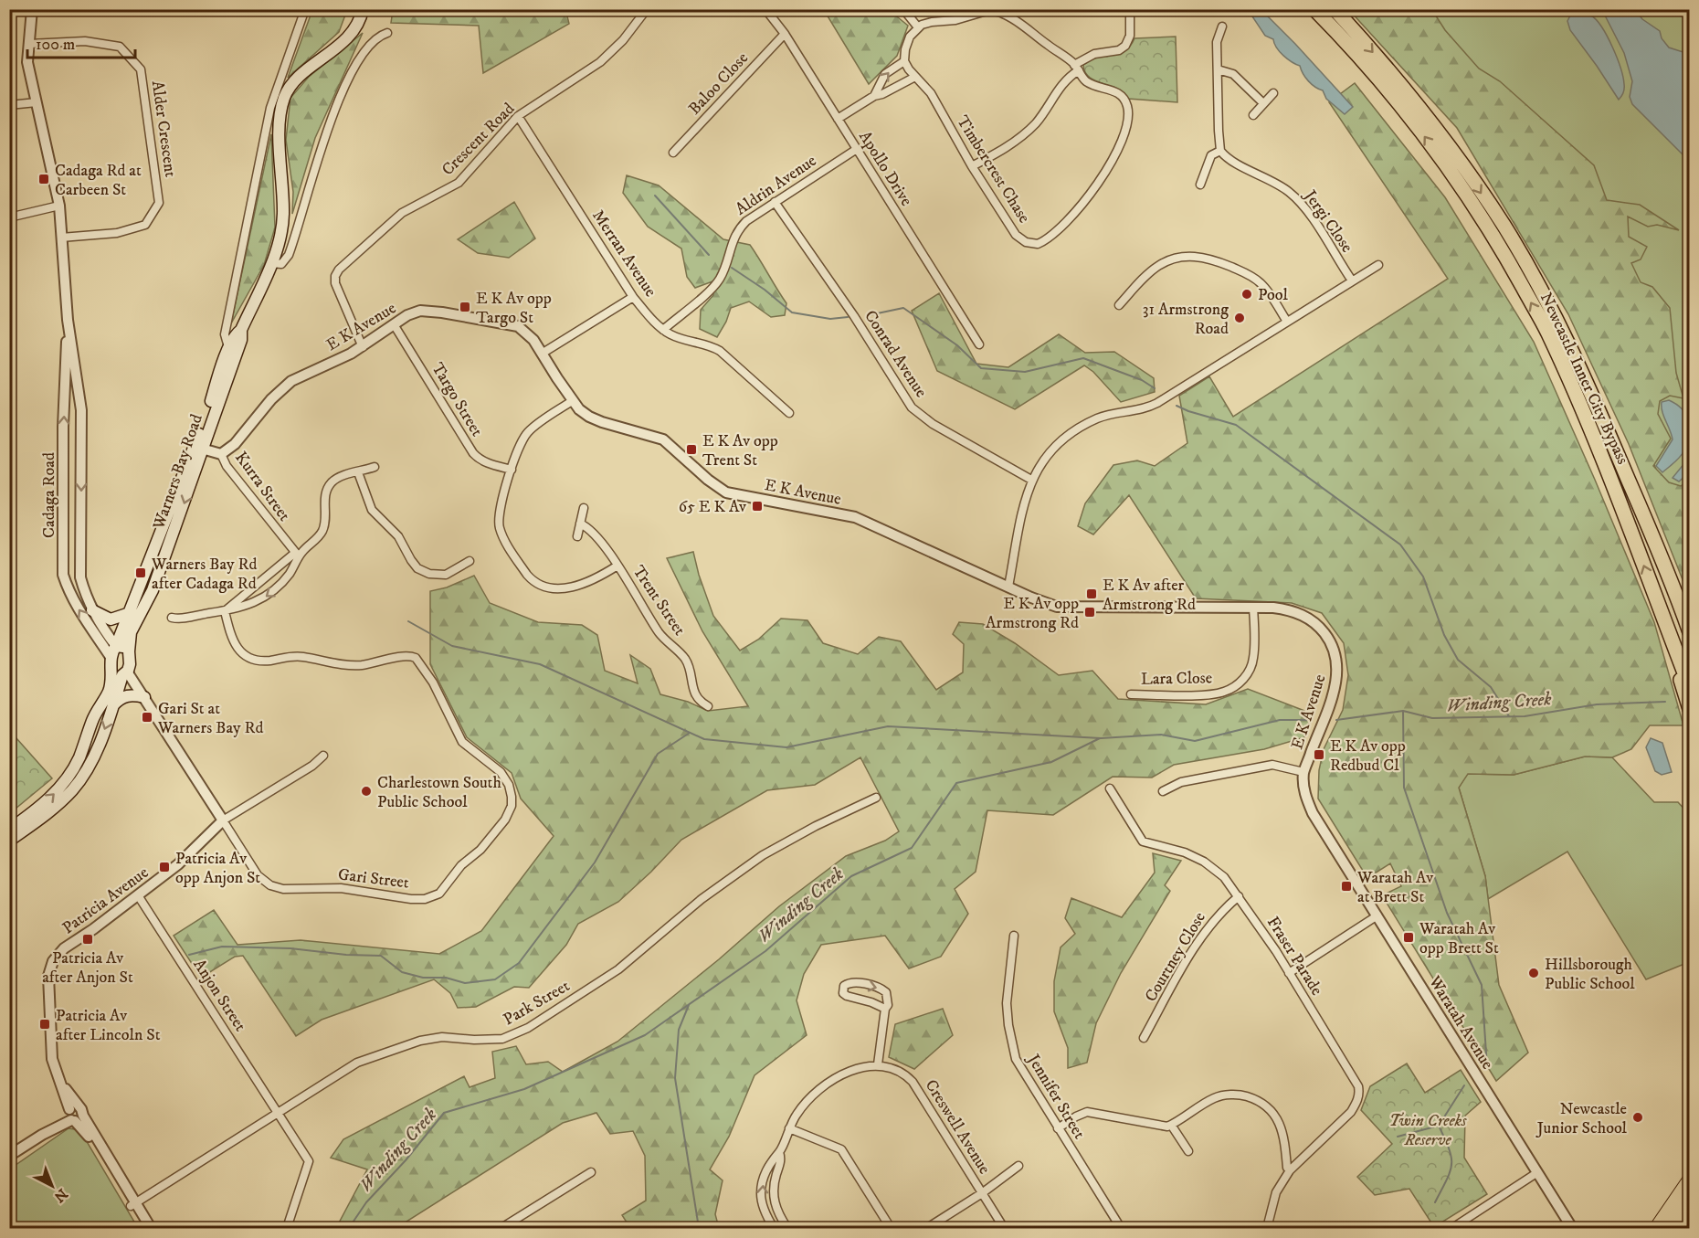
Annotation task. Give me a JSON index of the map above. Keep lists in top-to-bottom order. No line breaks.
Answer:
{"streets":{"highway":["Newcastle Inner City Bypass"],"main road":["Warners Bay Road"],"street":["Baloo Close","Alder Crescent","Crescent Road","Apollo Drive","Timbercrest Chase","Aldrin Avenue","Jergi Close","Merran Avenue","E K Avenue","Conrad Avenue","Targo Street","Kurra Street","Cadaga Road","Trent Street","Lara Close","Gari Street","Patricia Avenue","Fraser Parade","Courtney Close","Anjon Street","Park Street","Waratah Avenue","Jennifer Street","Creswell Avenue"]},"crossings":[["Baloo Close","Apollo Drive"],["Alder Crescent","Cadaga Road"],["Crescent Road","Merran Avenue"],["Crescent Road","E K Avenue"],["Apollo Drive","Aldrin Avenue"],["Aldrin Avenue","Merran Avenue"],["Aldrin Avenue","Conrad Avenue"],["E K Avenue","Targo Street"],["E K Avenue","Kurra Street"],["E K Avenue","Trent Street"],["E K Avenue","Lara Close"],["E K Avenue","Waratah Avenue"],["Targo Street","Trent Street"],["Warners Bay Road","Kurra Street"],["Warners Bay Road","Cadaga Road"],["Warners Bay Road","Gari Street"],["Gari Street","Patricia Avenue"],["Patricia Avenue","Anjon Street"],["Patricia Avenue","Park Street"],["Fraser Parade","Courtney Close"],["Anjon Street","Park Street"]],"water":["Winding Creek"],"parks":["Twin Creeks Reserve"],"places":{"transit":["Cadaga Rd at Carbeen St","E K Av opp Targo St","E K Av opp Trent St","65 E K Av","Warners Bay Rd after Cadaga Rd","E K Av after Armstrong Rd","E K Av opp Armstrong Rd","Gari St at Warners Bay Rd","E K Av opp Redbud Cl","Patricia Av opp Anjon St","Waratah Av at Brett St","Waratah Av opp Brett St","Patricia Av after Anjon St","Patricia Av after Lincoln St"],"other":["Pool","31 Armstrong Road","Charlestown South Public School","Hillsborough Public School","Newcastle Junior School"]},"scale_bar":"100 m","north":"bottom right"}
